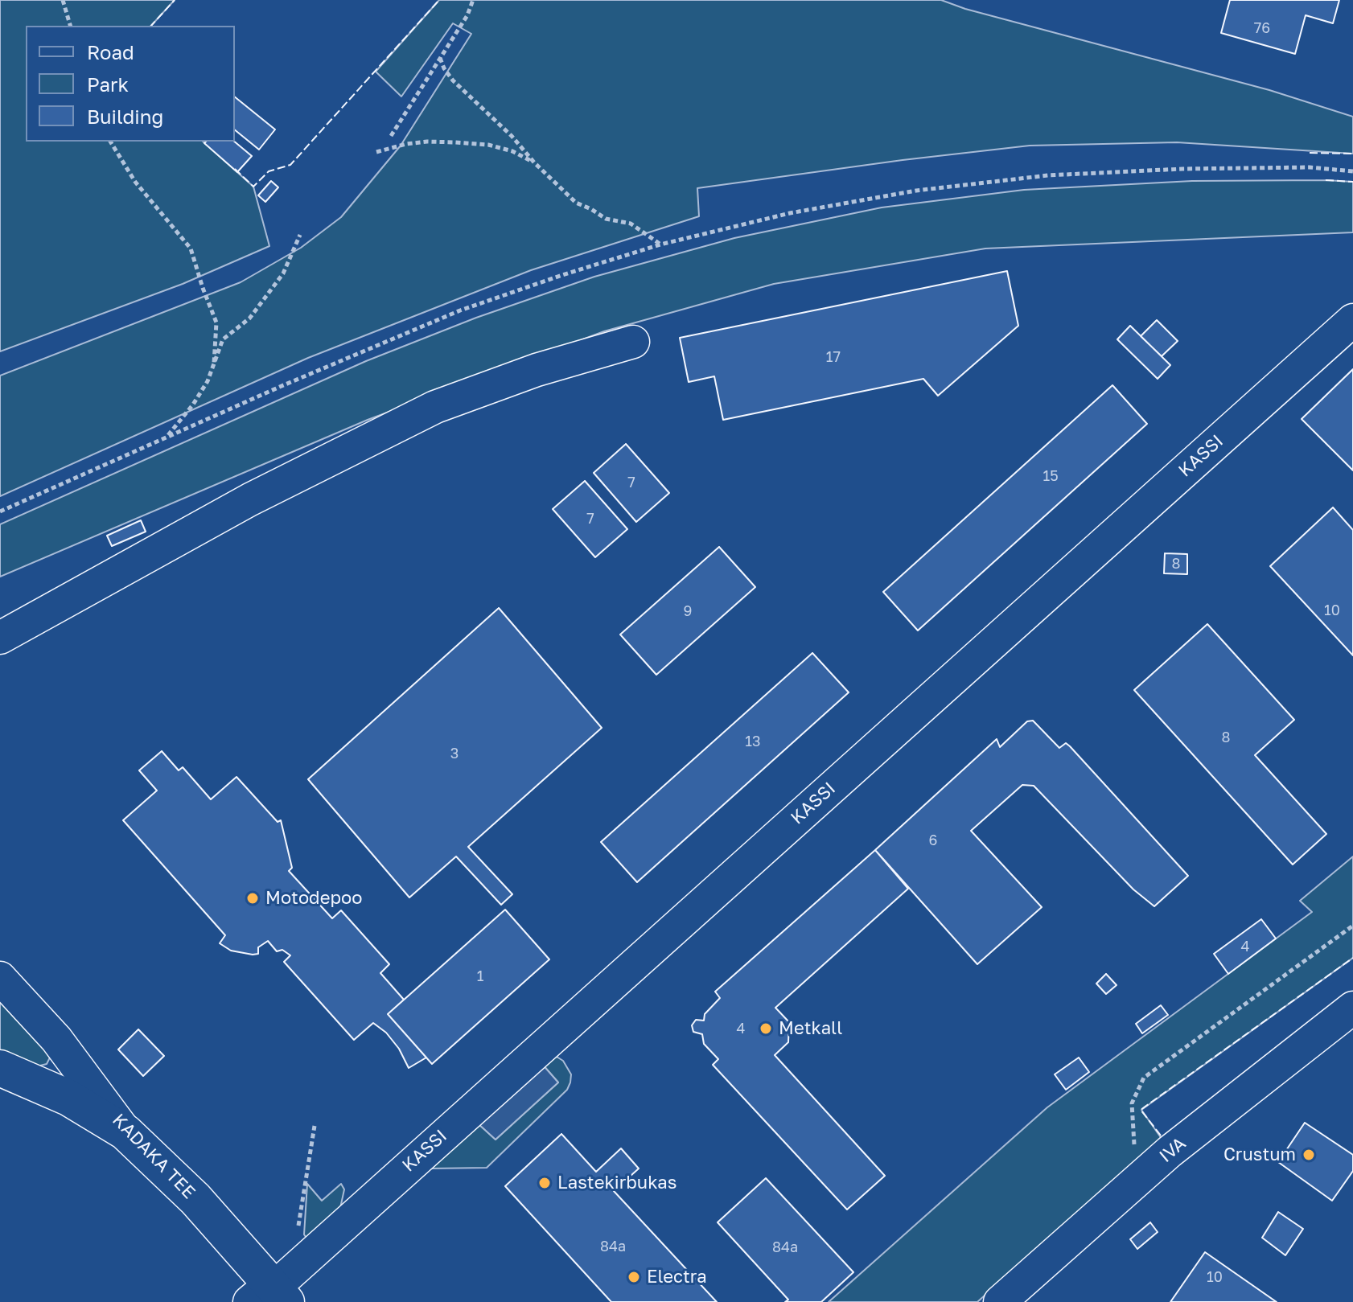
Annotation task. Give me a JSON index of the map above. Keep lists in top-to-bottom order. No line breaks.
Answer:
{"streets":{"main road":["KADAKA TEE"],"street":["KASSI","IVA"]},"crossings":[["KASSI","KADAKA TEE"]],"places":["Motodepoo","Metkall","Crustum","Lastekirbukas","Electra"],"house_numbers":["76","17","15","7","7","8","10","9","8","13","3","6","4","1","4","84a","84a","10"],"legend":["Road","Park","Building"]}
